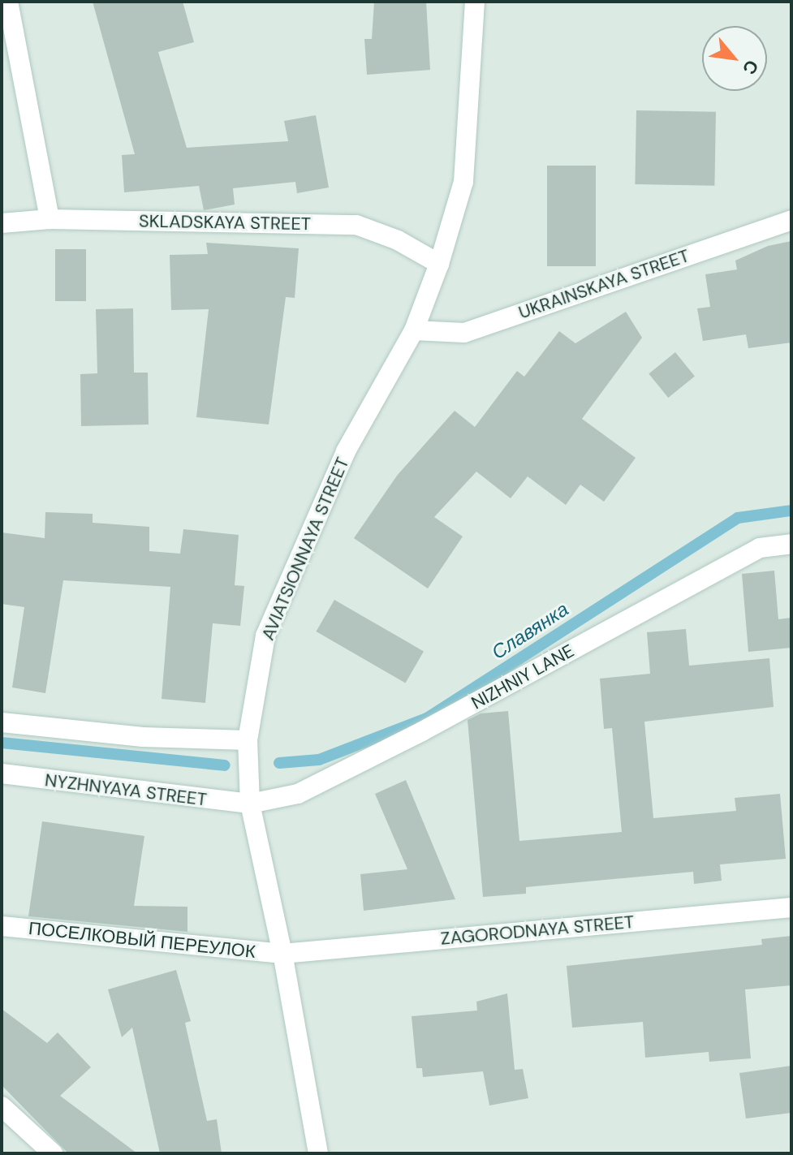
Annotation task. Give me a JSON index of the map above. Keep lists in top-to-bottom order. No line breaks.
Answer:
{"streets":{"street":["SKLADSKAYA STREET","UKRAINSKAYA STREET","AVIATSIONNAYA STREET","NIZHNIY LANE","NYZHNYAYA STREET","ZAGORODNAYA STREET","ПОСЕЛКОВЫЙ ПЕРЕУЛОК"]},"crossings":[["SKLADSKAYA STREET","AVIATSIONNAYA STREET"],["UKRAINSKAYA STREET","AVIATSIONNAYA STREET"],["AVIATSIONNAYA STREET","NIZHNIY LANE"],["AVIATSIONNAYA STREET","NYZHNYAYA STREET"],["AVIATSIONNAYA STREET","ZAGORODNAYA STREET"],["AVIATSIONNAYA STREET","ПОСЕЛКОВЫЙ ПЕРЕУЛОК"],["NIZHNIY LANE","NYZHNYAYA STREET"],["ZAGORODNAYA STREET","ПОСЕЛКОВЫЙ ПЕРЕУЛОК"]],"water":["Славянка"],"north":"bottom right"}
